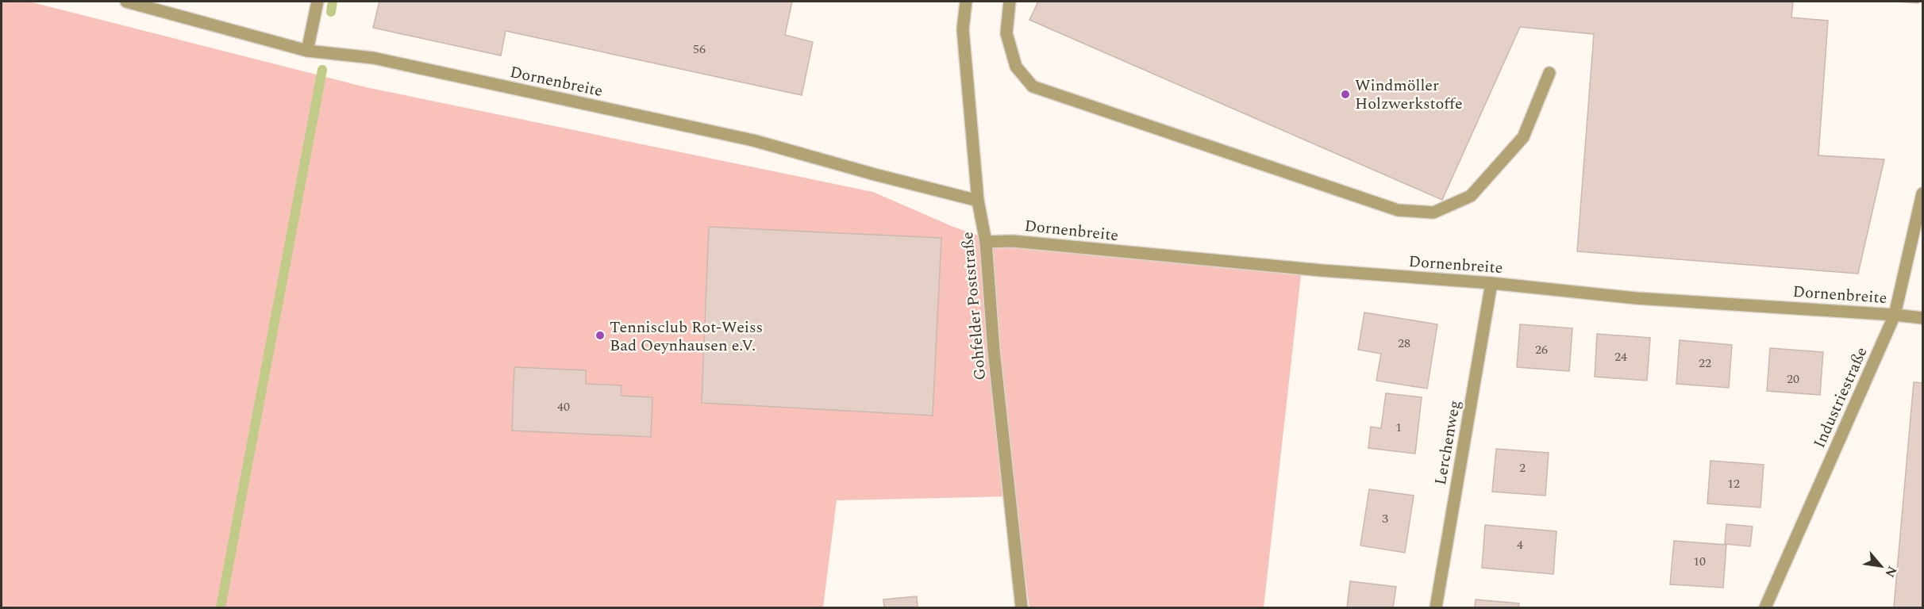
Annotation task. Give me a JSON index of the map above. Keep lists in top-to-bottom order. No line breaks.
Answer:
{"streets":{"street":["Dornenbreite","Gohfelder Poststraße","Industriestraße","Lerchenweg"]},"crossings":[["Dornenbreite","Gohfelder Poststraße"],["Dornenbreite","Industriestraße"],["Dornenbreite","Lerchenweg"]],"places":["Windmöller Holzwerkstoffe","Tennisclub Rot-Weiss Bad Oeynhausen e.V."],"house_numbers":["56","28","26","24","22","20","40","1","2","12","3","4","10"],"north":"bottom right"}
